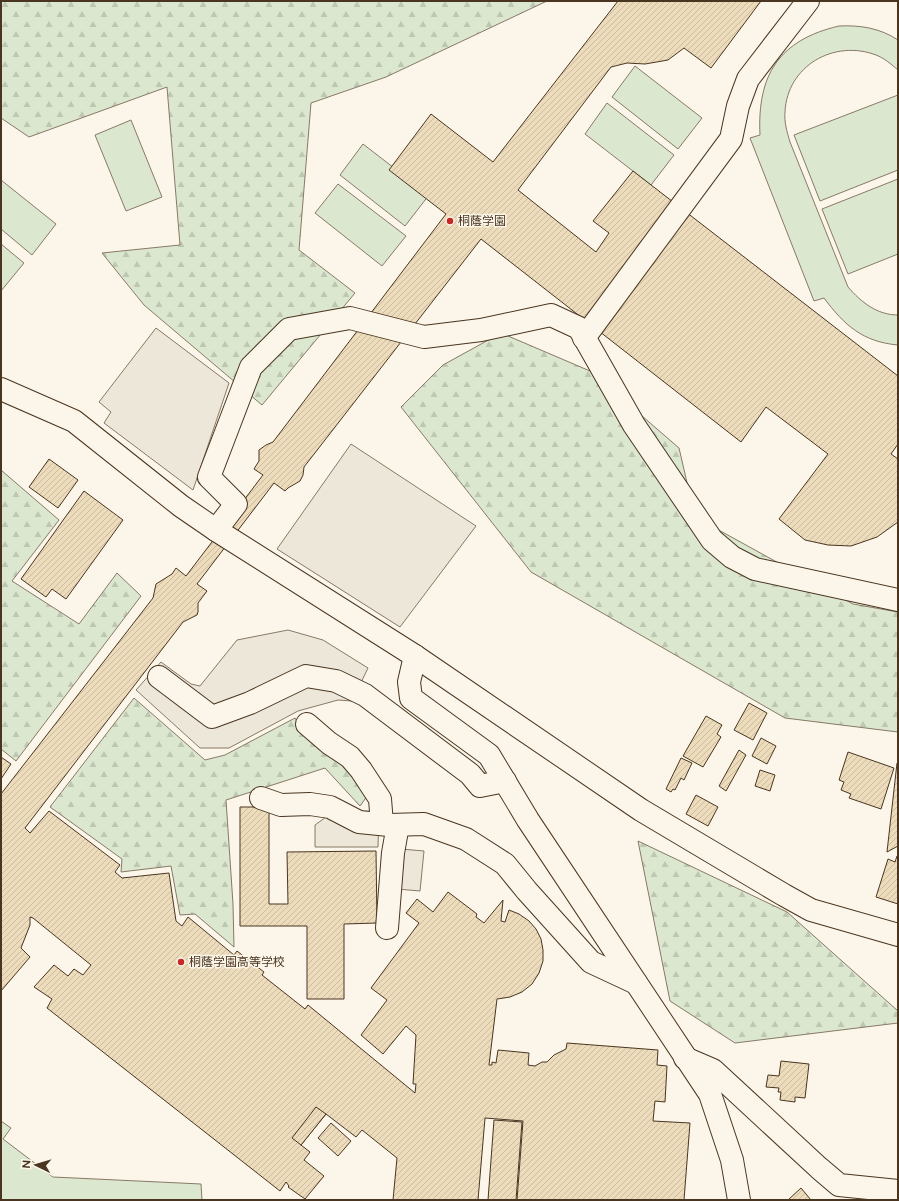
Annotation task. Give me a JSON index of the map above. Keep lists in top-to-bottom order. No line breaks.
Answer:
{"places":["桐蔭学園","桐蔭学園高等学校"],"north":"left"}
